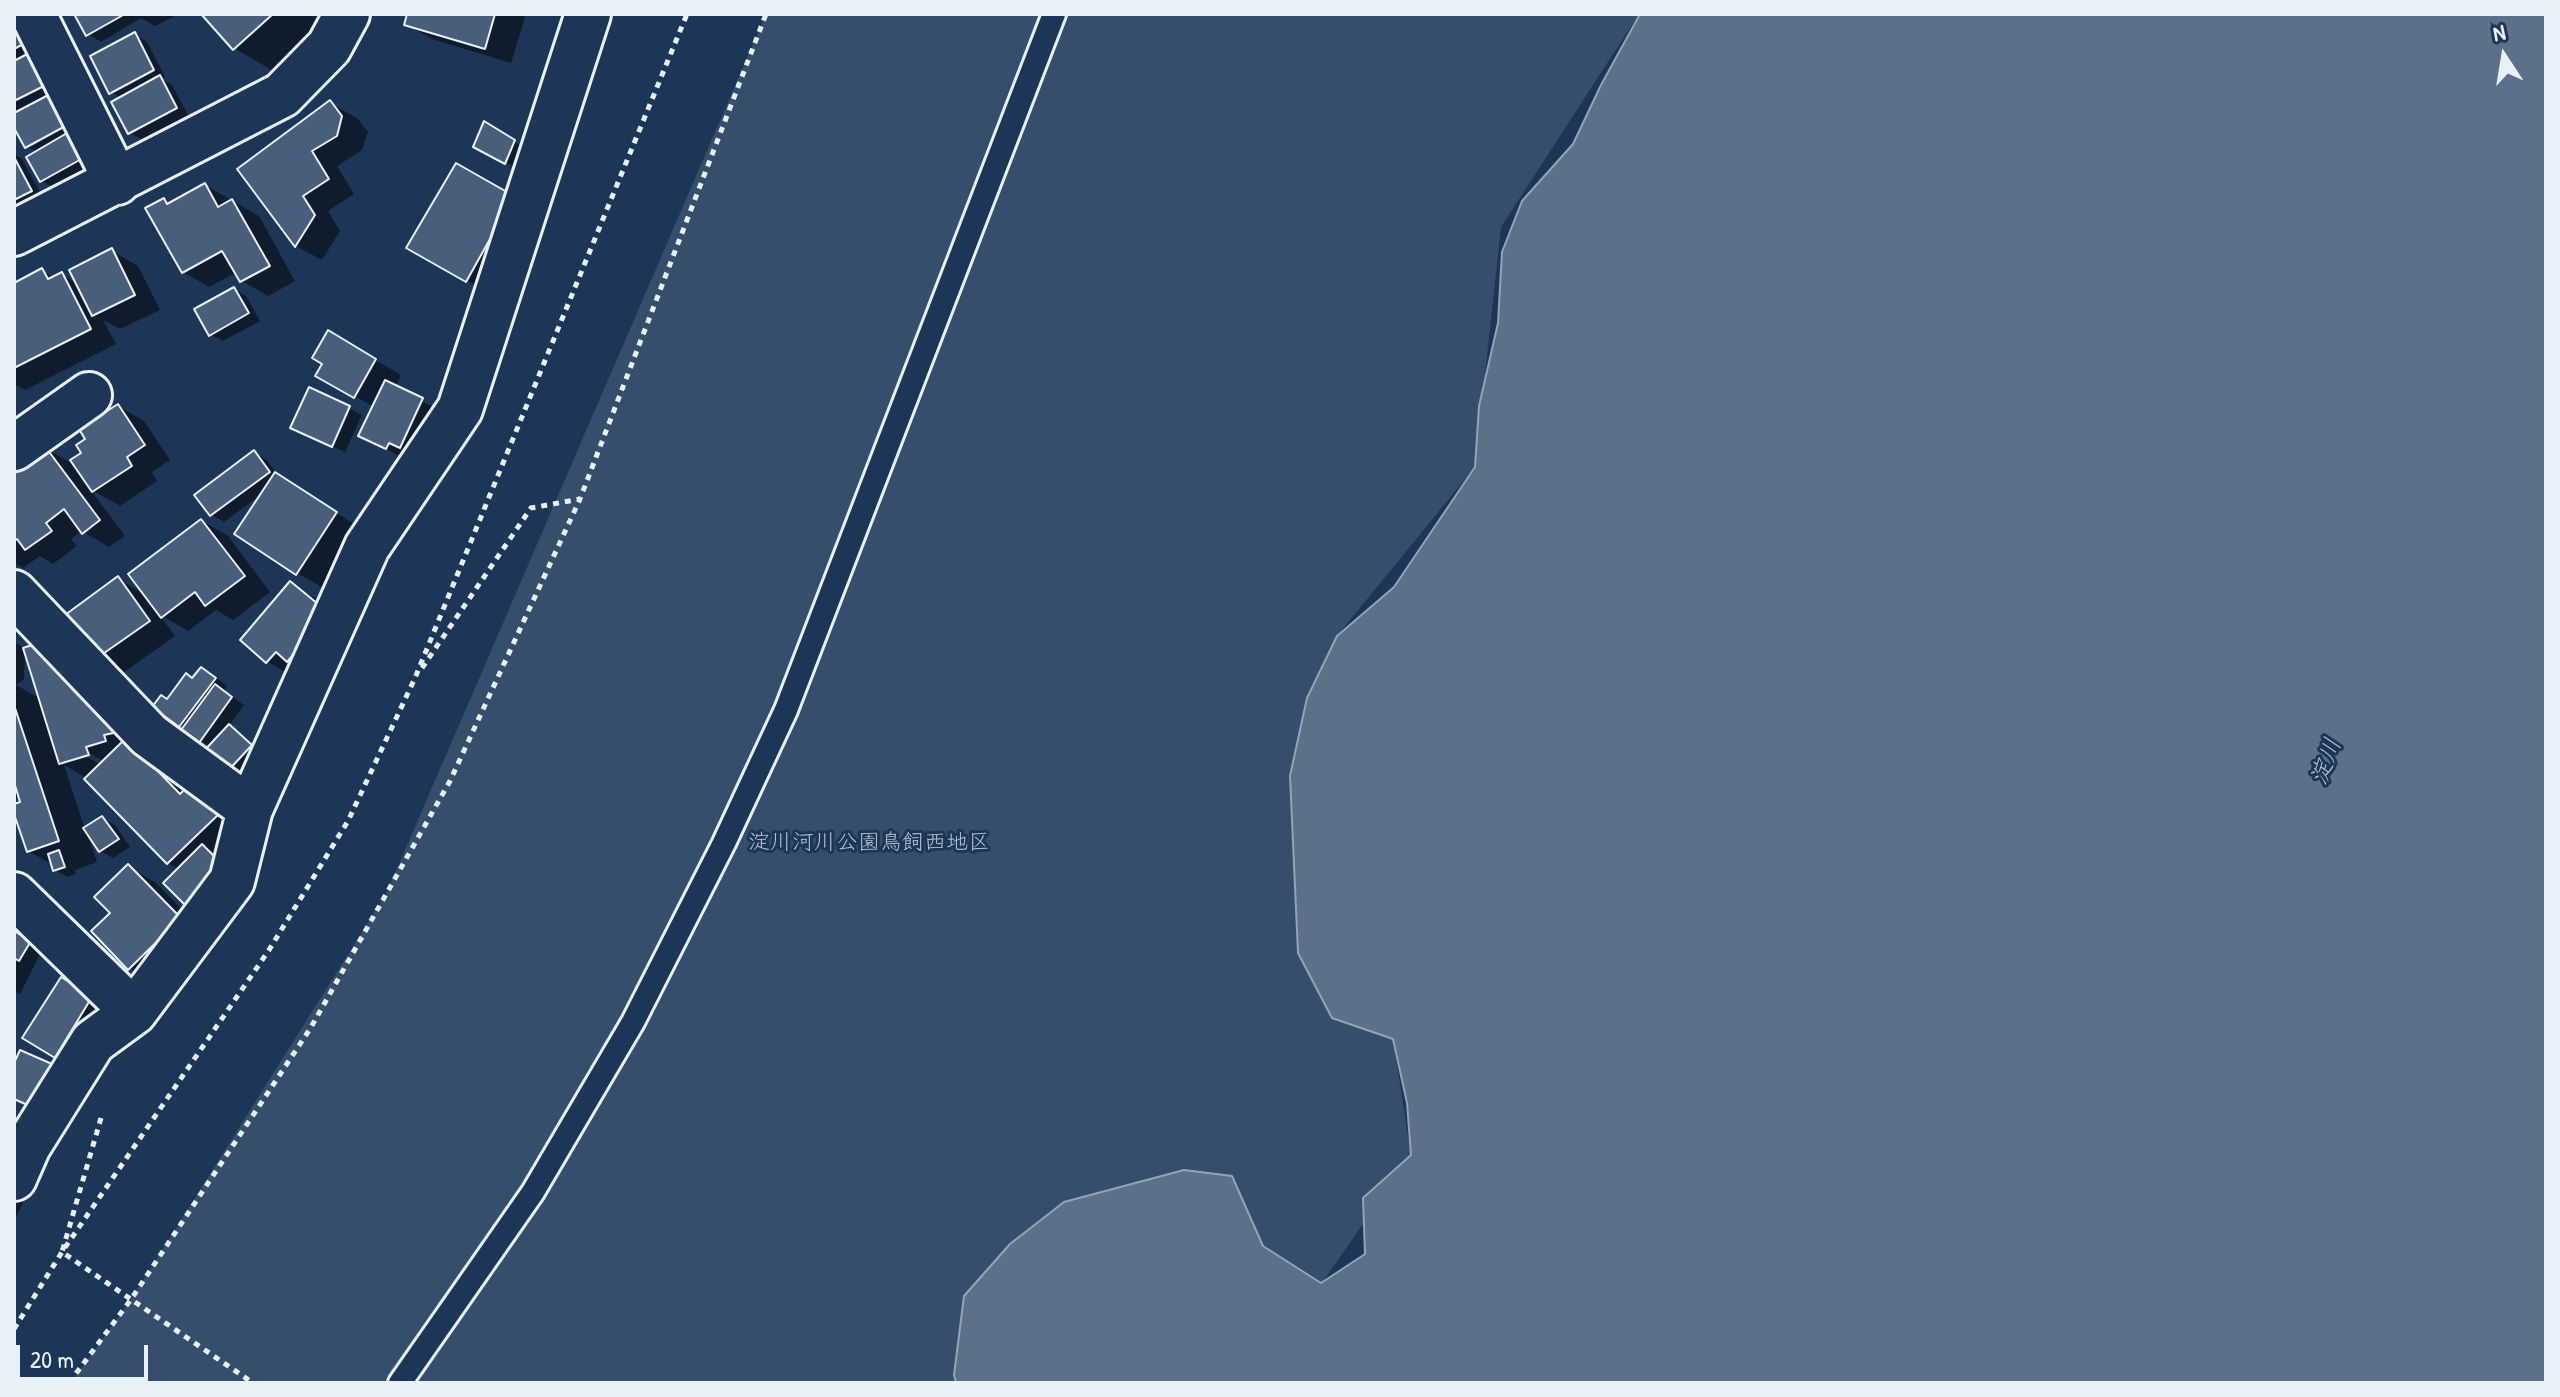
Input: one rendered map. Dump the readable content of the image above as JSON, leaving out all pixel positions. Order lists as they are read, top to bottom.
{
  "water": ["淀川"],
  "parks": ["淀川河川公園鳥飼西地区"],
  "scale_bar": "20 m",
  "north": "top"
}
